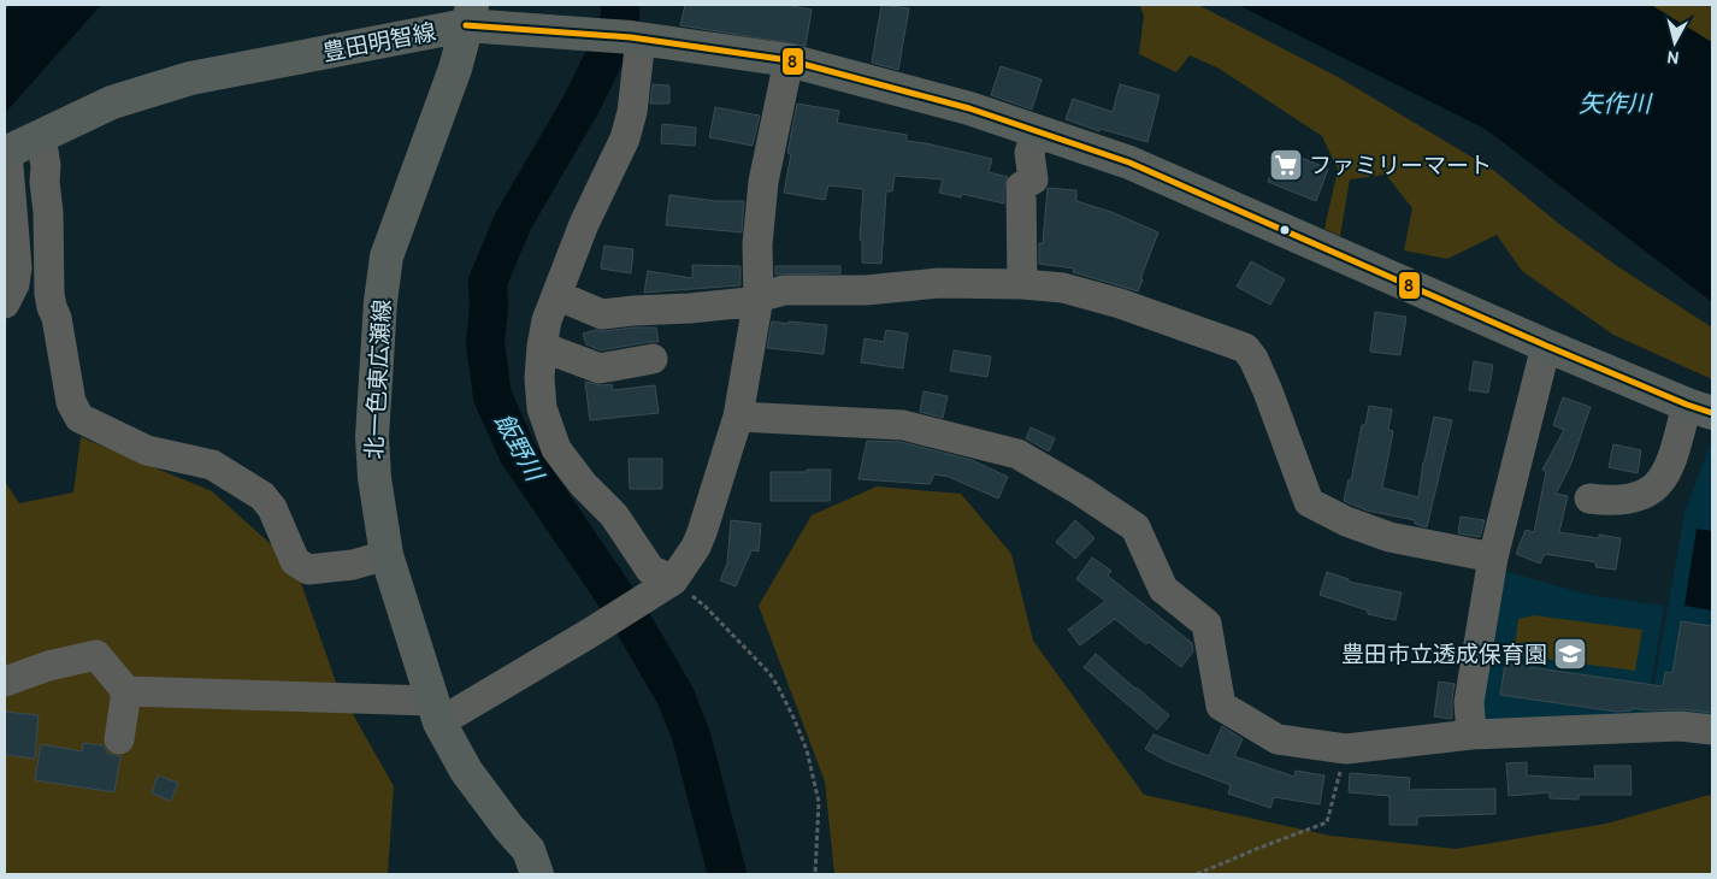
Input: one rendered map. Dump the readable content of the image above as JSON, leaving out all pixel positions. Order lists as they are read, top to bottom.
{
  "streets": {
    "main road": ["豊田明智線", "北一色東広瀬線"]
  },
  "crossings": [
    ["豊田明智線", "北一色東広瀬線"]
  ],
  "water": ["矢作川", "飯野川"],
  "places": {
    "supermarket": ["ファミリーマート"],
    "school or university": ["豊田市立透成保育園"]
  },
  "lines": ["transit line 8"],
  "north": "bottom"
}
